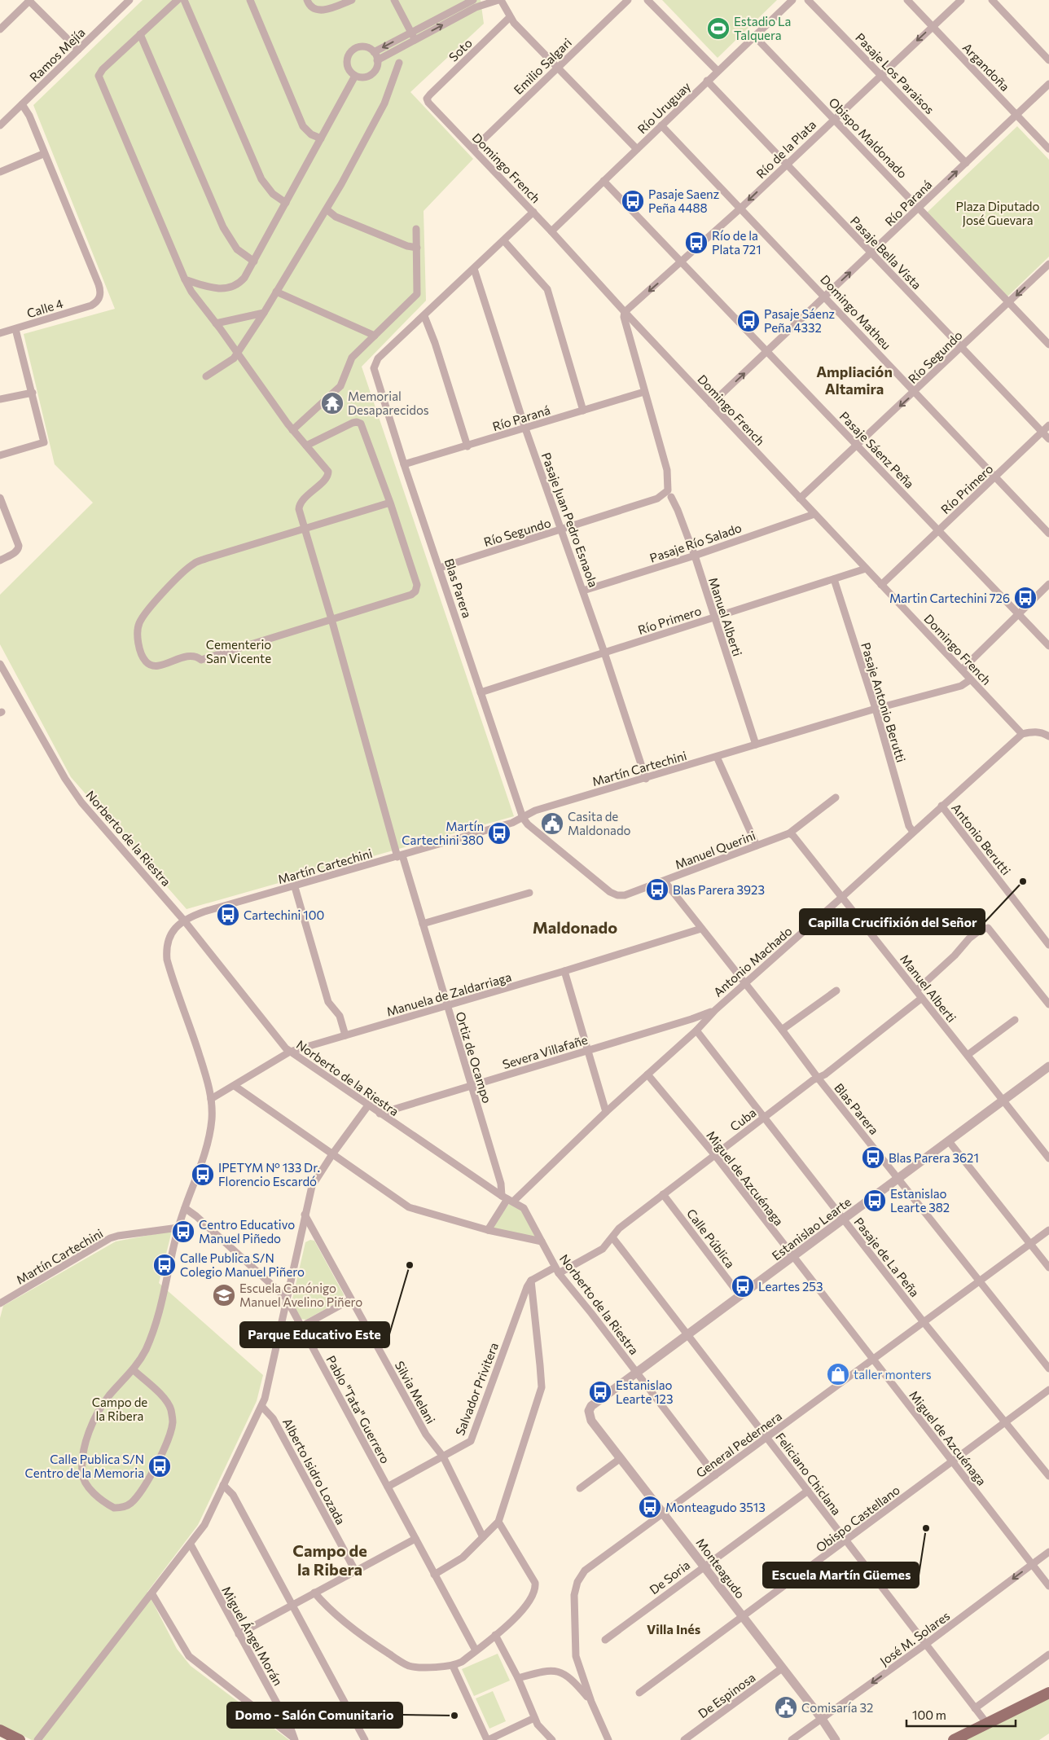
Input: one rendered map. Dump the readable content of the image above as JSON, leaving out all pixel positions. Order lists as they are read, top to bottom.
{
  "streets": {
    "street": [
      "Soto",
      "Ramos Mejía",
      "Emilio Salgari",
      "Argandoña",
      "Pasaje Los Paraisos",
      "Río Uruguay",
      "Obispo Maldonado",
      "Río de la Plata",
      "Domingo French",
      "Río Paraná",
      "Pasaje Bella Vista",
      "Calle 4",
      "Domingo Matheu",
      "Río Segundo",
      "Pasaje Sáenz Peña",
      "Río Primero",
      "Pasaje Juan Pedro Esnaola",
      "Pasaje Río Salado",
      "Blas Parera",
      "Manuel Alberti",
      "Pasaje Antonio Berutti",
      "Martín Cartechini",
      "Norberto de la Riestra",
      "Antonio Berutti",
      "Manuel Querini",
      "Antonio Machado",
      "Manuela de Zaldarriaga",
      "Severa Villafañe",
      "Ortiz de Ocampo",
      "Cuba",
      "Miguel de Azcuénaga",
      "Estanislao Learte",
      "Calle Pública",
      "Pasaje de La Peña",
      "Salvador Privitera",
      "Silvia Melani",
      "Pablo \"Tata\" Guerrero",
      "General Pedernera",
      "Alberto Isidro Lozada",
      "Feliciano Chiclana",
      "Obispo Castellano",
      "Monteagudo",
      "De Soria",
      "Miguel Ángel Morán",
      "José M. Solares",
      "De Espinosa"
    ]
  },
  "crossings": [
    ["Soto", "Domingo French"],
    ["Emilio Salgari", "Domingo French"],
    ["Argandoña", "Río de la Plata"],
    ["Argandoña", "Río Paraná"],
    ["Pasaje Los Paraisos", "Río de la Plata"],
    ["Pasaje Los Paraisos", "Río Paraná"],
    ["Río Uruguay", "Obispo Maldonado"],
    ["Río Uruguay", "Domingo French"],
    ["Río Uruguay", "Pasaje Bella Vista"],
    ["Río Uruguay", "Domingo Matheu"],
    ["Río Uruguay", "Pasaje Sáenz Peña"],
    ["Obispo Maldonado", "Río de la Plata"],
    ["Obispo Maldonado", "Río Paraná"],
    ["Obispo Maldonado", "Río Segundo"],
    ["Río de la Plata", "Domingo French"],
    ["Río de la Plata", "Pasaje Bella Vista"],
    ["Río de la Plata", "Domingo Matheu"],
    ["Río de la Plata", "Pasaje Sáenz Peña"],
    ["Domingo French", "Río Paraná"],
    ["Domingo French", "Río Segundo"],
    ["Domingo French", "Río Primero"],
    ["Domingo French", "Pasaje Río Salado"],
    ["Domingo French", "Martín Cartechini"],
    ["Domingo French", "Antonio Machado"],
    ["Río Paraná", "Pasaje Bella Vista"],
    ["Río Paraná", "Domingo Matheu"],
    ["Río Paraná", "Río Segundo"],
    ["Río Paraná", "Pasaje Sáenz Peña"],
    ["Río Paraná", "Pasaje Juan Pedro Esnaola"],
    ["Río Paraná", "Blas Parera"],
    ["Pasaje Bella Vista", "Río Segundo"],
    ["Pasaje Bella Vista", "Río Primero"],
    ["Domingo Matheu", "Río Segundo"],
    ["Domingo Matheu", "Río Primero"],
    ["Río Segundo", "Pasaje Sáenz Peña"],
    ["Río Segundo", "Pasaje Juan Pedro Esnaola"],
    ["Río Segundo", "Blas Parera"],
    ["Pasaje Sáenz Peña", "Río Primero"],
    ["Río Primero", "Pasaje Juan Pedro Esnaola"],
    ["Río Primero", "Blas Parera"],
    ["Río Primero", "Manuel Alberti"],
    ["Río Primero", "Pasaje Antonio Berutti"],
    ["Pasaje Juan Pedro Esnaola", "Pasaje Río Salado"],
    ["Pasaje Juan Pedro Esnaola", "Martín Cartechini"],
    ["Pasaje Río Salado", "Manuel Alberti"],
    ["Blas Parera", "Martín Cartechini"],
    ["Blas Parera", "Manuel Querini"],
    ["Blas Parera", "Antonio Machado"],
    ["Blas Parera", "Manuela de Zaldarriaga"],
    ["Blas Parera", "Cuba"],
    ["Blas Parera", "Estanislao Learte"],
    ["Blas Parera", "General Pedernera"],
    ["Manuel Alberti", "Martín Cartechini"],
    ["Manuel Alberti", "Manuel Querini"],
    ["Manuel Alberti", "Antonio Machado"],
    ["Manuel Alberti", "Cuba"],
    ["Manuel Alberti", "Estanislao Learte"],
    ["Pasaje Antonio Berutti", "Martín Cartechini"],
    ["Pasaje Antonio Berutti", "Antonio Machado"],
    ["Martín Cartechini", "Norberto de la Riestra"],
    ["Martín Cartechini", "Manuel Querini"],
    ["Martín Cartechini", "Manuela de Zaldarriaga"],
    ["Martín Cartechini", "Ortiz de Ocampo"],
    ["Martín Cartechini", "Pablo \"Tata\" Guerrero"],
    ["Norberto de la Riestra", "Antonio Machado"],
    ["Norberto de la Riestra", "Manuela de Zaldarriaga"],
    ["Norberto de la Riestra", "Severa Villafañe"],
    ["Norberto de la Riestra", "Ortiz de Ocampo"],
    ["Norberto de la Riestra", "Cuba"],
    ["Norberto de la Riestra", "Estanislao Learte"],
    ["Norberto de la Riestra", "General Pedernera"],
    ["Antonio Berutti", "Antonio Machado"],
    ["Antonio Machado", "Severa Villafañe"],
    ["Antonio Machado", "Ortiz de Ocampo"],
    ["Antonio Machado", "Miguel de Azcuénaga"],
    ["Antonio Machado", "Pasaje de La Peña"],
    ["Manuela de Zaldarriaga", "Ortiz de Ocampo"],
    ["Severa Villafañe", "Ortiz de Ocampo"],
    ["Cuba", "Miguel de Azcuénaga"],
    ["Cuba", "Calle Pública"],
    ["Cuba", "Pasaje de La Peña"],
    ["Cuba", "Salvador Privitera"],
    ["Cuba", "Feliciano Chiclana"],
    ["Miguel de Azcuénaga", "Estanislao Learte"],
    ["Miguel de Azcuénaga", "General Pedernera"],
    ["Miguel de Azcuénaga", "Obispo Castellano"],
    ["Miguel de Azcuénaga", "José M. Solares"],
    ["Estanislao Learte", "Calle Pública"],
    ["Estanislao Learte", "Pasaje de La Peña"],
    ["Estanislao Learte", "Feliciano Chiclana"],
    ["Estanislao Learte", "Monteagudo"],
    ["Pasaje de La Peña", "General Pedernera"],
    ["Pasaje de La Peña", "Obispo Castellano"],
    ["Salvador Privitera", "Silvia Melani"],
    ["Salvador Privitera", "Pablo \"Tata\" Guerrero"],
    ["General Pedernera", "Feliciano Chiclana"],
    ["General Pedernera", "Monteagudo"],
    ["Feliciano Chiclana", "Obispo Castellano"],
    ["Feliciano Chiclana", "De Soria"],
    ["Feliciano Chiclana", "José M. Solares"],
    ["Obispo Castellano", "Monteagudo"],
    ["Monteagudo", "De Soria"],
    ["Monteagudo", "José M. Solares"],
    ["Monteagudo", "De Espinosa"]
  ],
  "one_way": ["Río de la Plata", "José M. Solares"],
  "districts": [
    "Ampliación Altamira",
    "Maldonado",
    "Campo de la Ribera",
    "Villa Inés"
  ],
  "parks": ["Plaza Diputado José Guevara", "Cementerio San Vicente", "Campo de la Ribera"],
  "places": {
    "sports": ["Estadio La Talquera"],
    "bus stop": [
      "Pasaje Saenz Peña 4488",
      "Río de la Plata 721",
      "Pasaje Sáenz Peña 4332",
      "Martin Cartechini 726",
      "Martín Cartechini 380",
      "Blas Parera 3923",
      "Cartechini 100",
      "Blas Parera 3621",
      "IPETYM Nº 133 Dr. Florencio Escardó",
      "Estanislao Learte 382",
      "Centro Educativo Manuel Piñedo",
      "Calle Publica S/N Colegio Manuel Piñero",
      "Leartes 253",
      "Estanislao Learte 123",
      "Calle Publica S/N Centro de la Memoria",
      "Monteagudo 3513"
    ],
    "temple": ["Memorial Desaparecidos"],
    "public building": ["Casita de Maldonado", "Comisaría 32"],
    "other": [
      "Capilla Crucifixión del Señor",
      "Parque Educativo Este",
      "Escuela Martín Güemes",
      "Domo - Salón Comunitario"
    ],
    "school or university": ["Escuela Canónigo Manuel Avelino Piñero"],
    "shop": ["taller monters"]
  },
  "scale_bar": "100 m"
}
